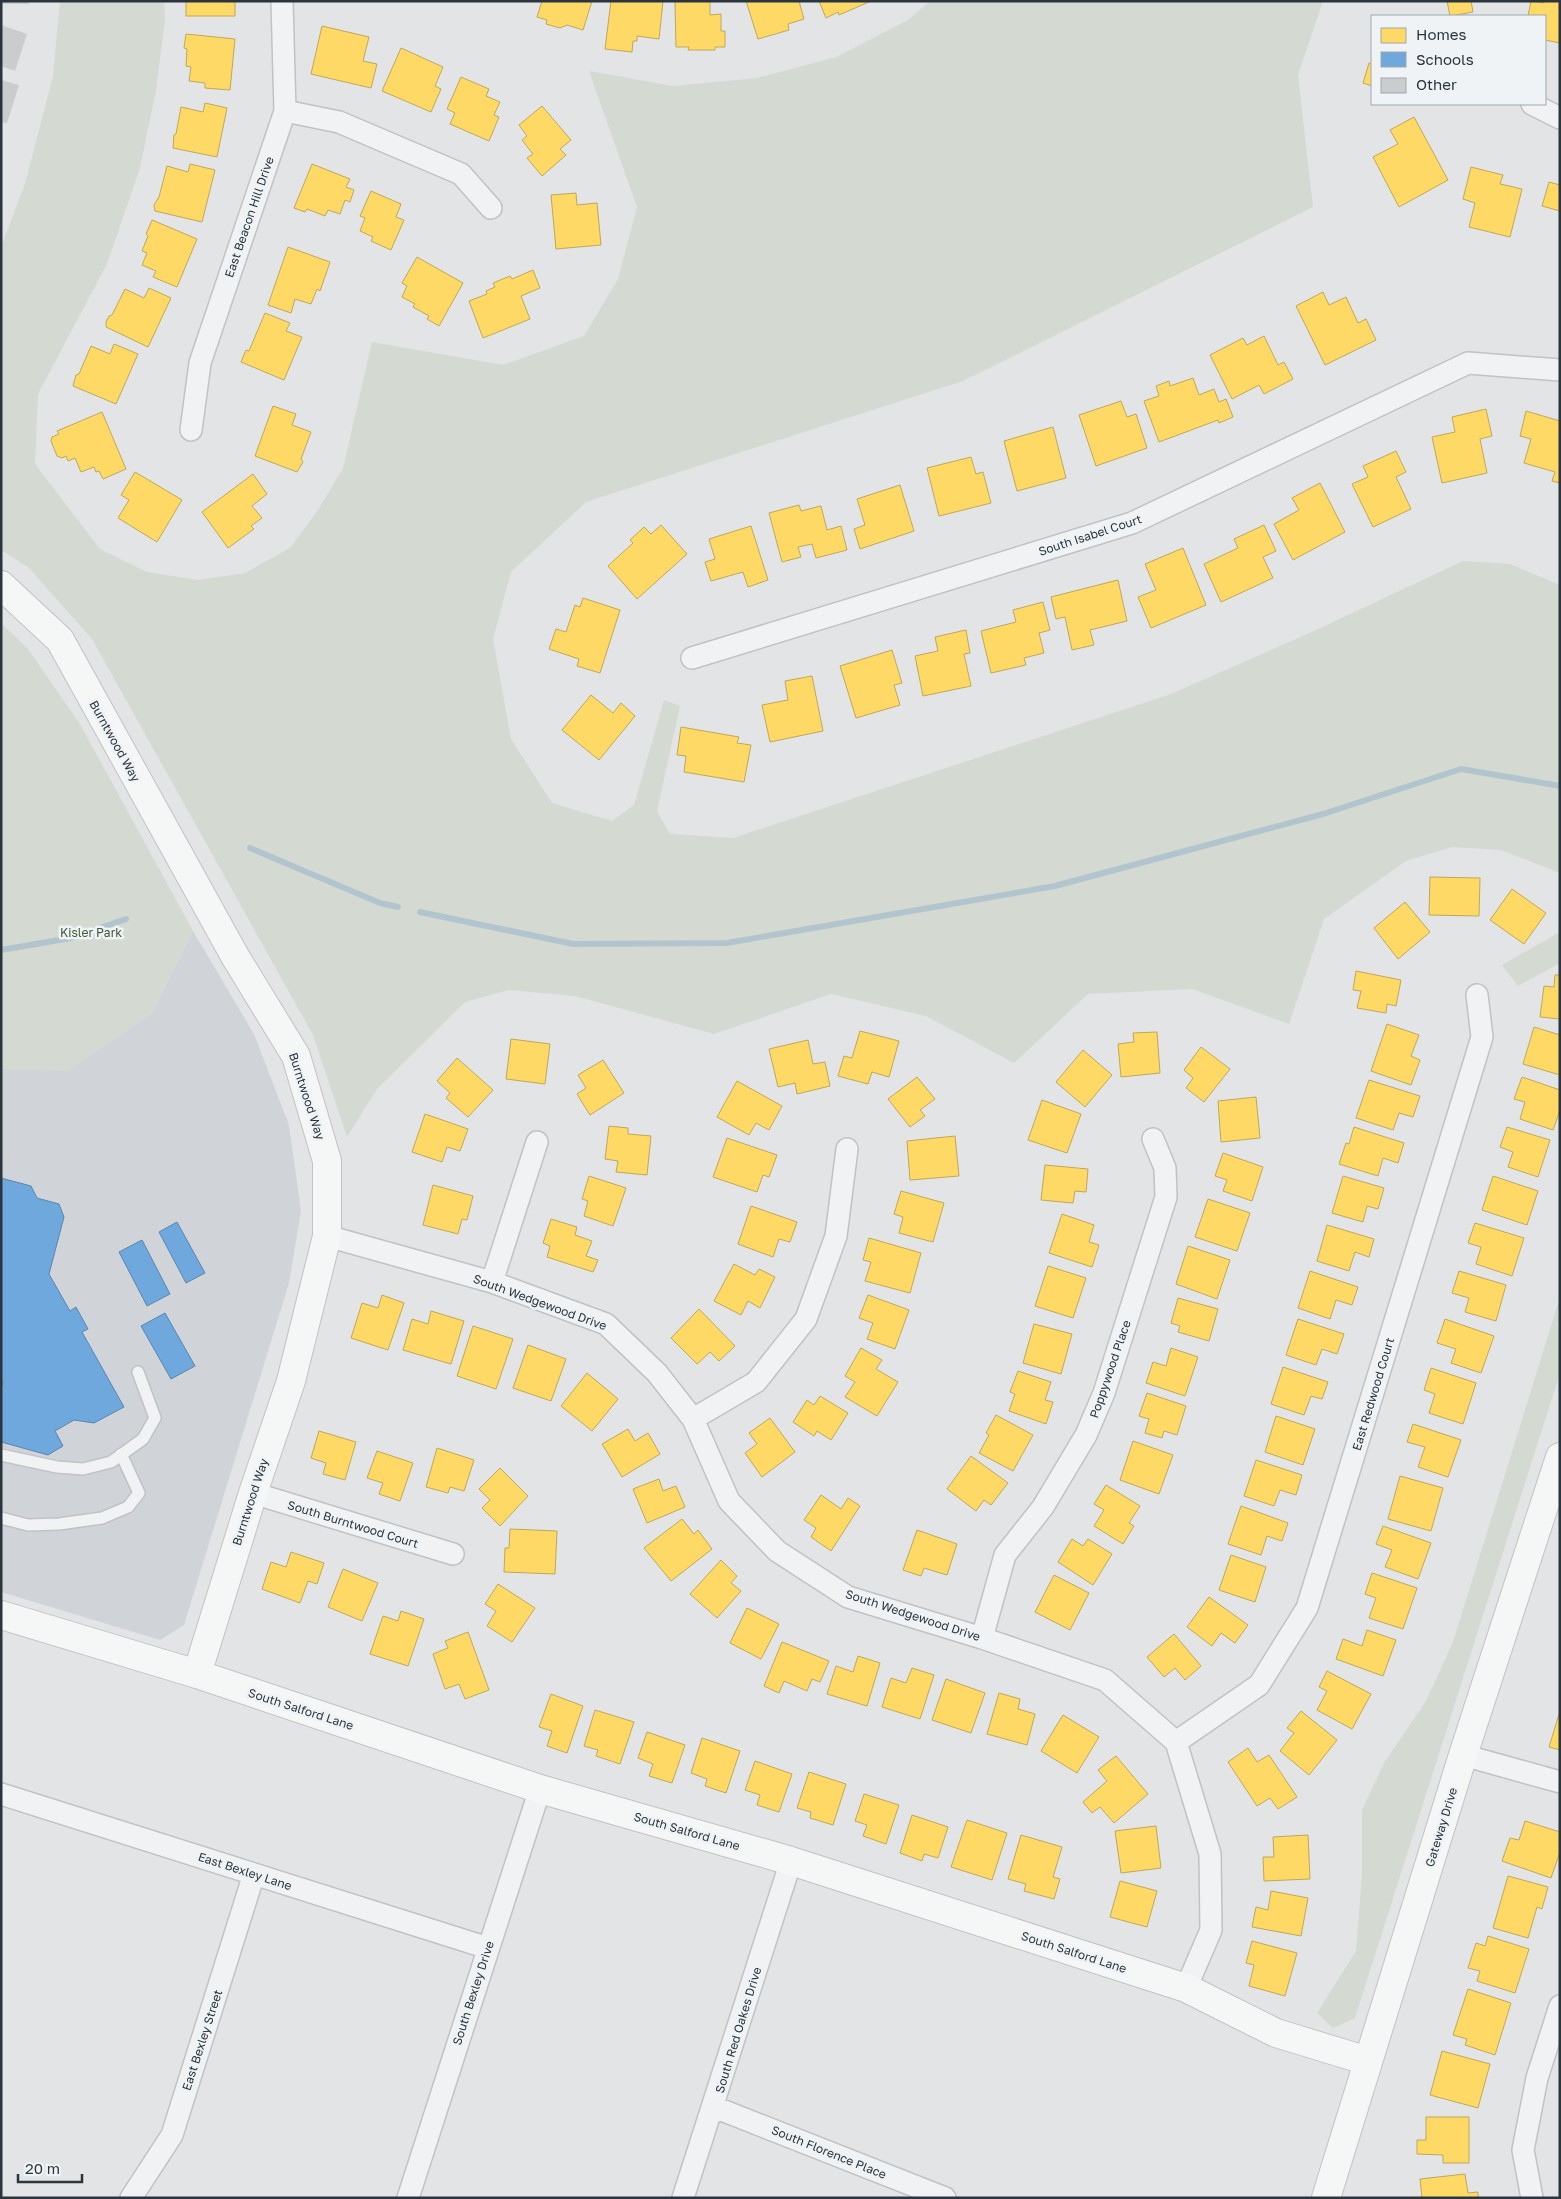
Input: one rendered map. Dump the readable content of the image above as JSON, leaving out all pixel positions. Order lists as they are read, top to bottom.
{
  "streets": {
    "street": [
      "East Beacon Hill Drive",
      "South Isabel Court",
      "Burntwood Way",
      "South Wedgewood Drive",
      "Poppywood Place",
      "East Redwood Court",
      "South Burntwood Court",
      "South Salford Lane",
      "Gateway Drive",
      "East Bexley Lane",
      "South Bexley Drive",
      "South Red Oakes Drive",
      "East Bexley Street",
      "South Florence Place"
    ]
  },
  "crossings": [
    ["Burntwood Way", "South Wedgewood Drive"],
    ["Burntwood Way", "South Burntwood Court"],
    ["Burntwood Way", "South Salford Lane"],
    ["South Wedgewood Drive", "Poppywood Place"],
    ["South Wedgewood Drive", "East Redwood Court"],
    ["South Salford Lane", "Gateway Drive"],
    ["South Salford Lane", "South Bexley Drive"],
    ["South Salford Lane", "South Red Oakes Drive"],
    ["East Bexley Lane", "South Bexley Drive"],
    ["East Bexley Lane", "East Bexley Street"],
    ["South Red Oakes Drive", "South Florence Place"]
  ],
  "parks": ["Kisler Park"],
  "legend": ["Homes", "Schools", "Other"],
  "scale_bar": "20 m"
}
